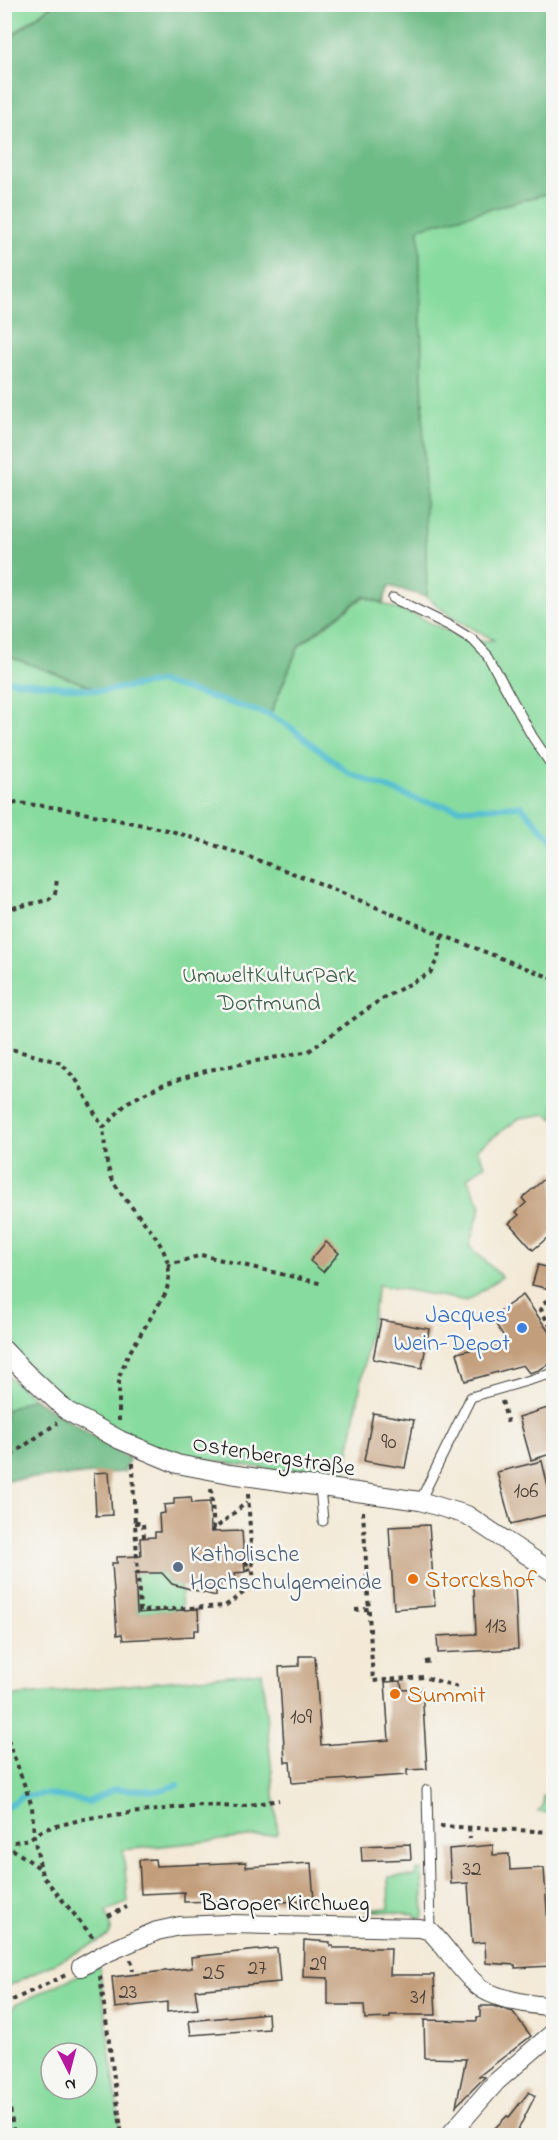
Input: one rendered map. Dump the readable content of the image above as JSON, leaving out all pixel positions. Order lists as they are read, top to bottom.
{
  "streets": {
    "street": ["Ostenbergstraße", "Baroper Kirchweg"]
  },
  "parks": ["UmweltKulturPark Dortmund"],
  "places": [
    "Jacques’ Wein-Depot",
    "Katholische Hochschulgemeinde",
    "Storckshof",
    "Summit"
  ],
  "house_numbers": [
    "90",
    "106",
    "113",
    "109",
    "32",
    "29",
    "27",
    "25",
    "23",
    "31"
  ],
  "north": "bottom"
}
